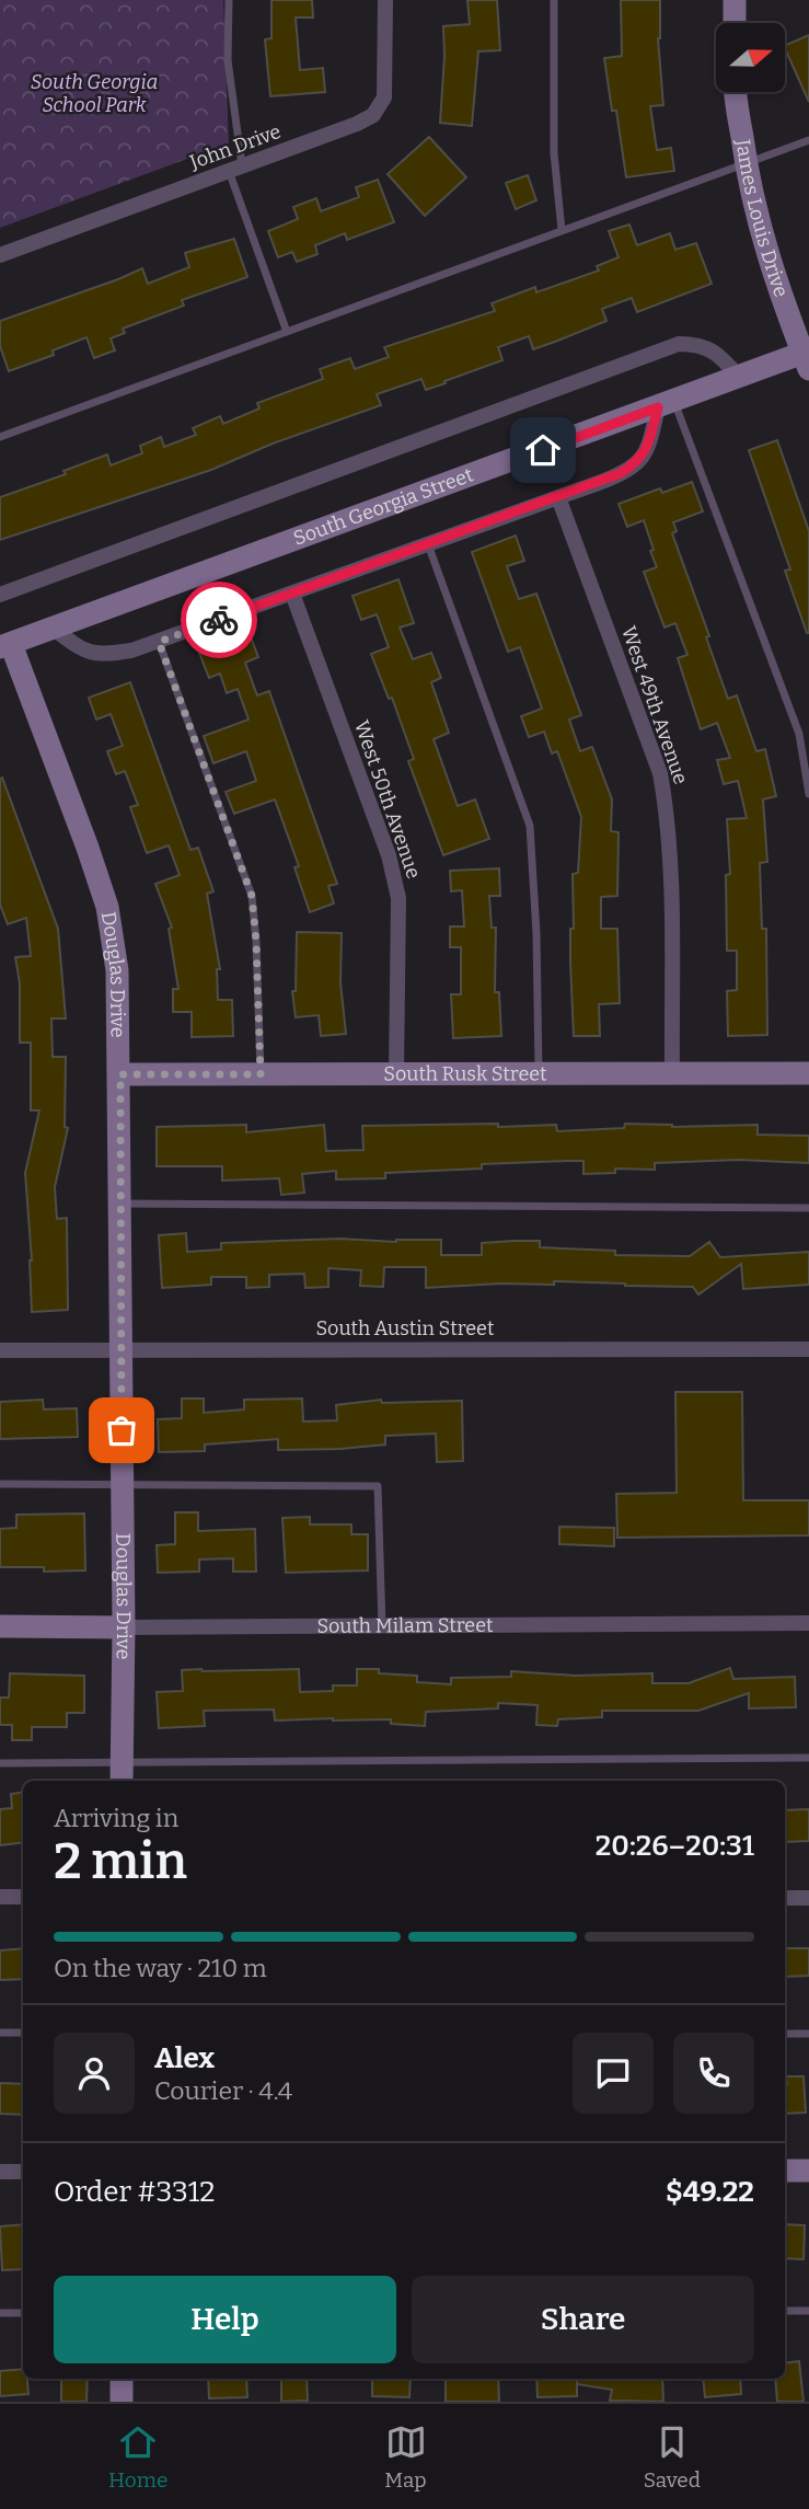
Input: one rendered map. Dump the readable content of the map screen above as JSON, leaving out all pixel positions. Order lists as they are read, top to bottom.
{
  "streets": {
    "street": [
      "John Drive",
      "James Louis Drive",
      "South Georgia Street",
      "West 49th Avenue",
      "West 50th Avenue",
      "Douglas Drive",
      "South Rusk Street",
      "South Austin Street",
      "South Milam Street"
    ]
  },
  "crossings": [
    ["James Louis Drive", "South Georgia Street"],
    ["South Georgia Street", "Douglas Drive"],
    ["West 49th Avenue", "South Rusk Street"],
    ["West 50th Avenue", "South Rusk Street"],
    ["Douglas Drive", "South Rusk Street"],
    ["Douglas Drive", "South Austin Street"],
    ["Douglas Drive", "South Milam Street"]
  ],
  "parks": ["South Georgia School Park"],
  "north": "right",
  "page": {
    "heading": ["2 min", "Arriving in", "20:26–20:31"],
    "panel": [
      "Alex",
      "Courier · 4.4",
      "Order #3312",
      "$49.22"
    ],
    "bar": "On the way · 210 m",
    "buttons": ["Help", "Share"],
    "tabs": ["Home", "Map", "Saved"]
  }
}
